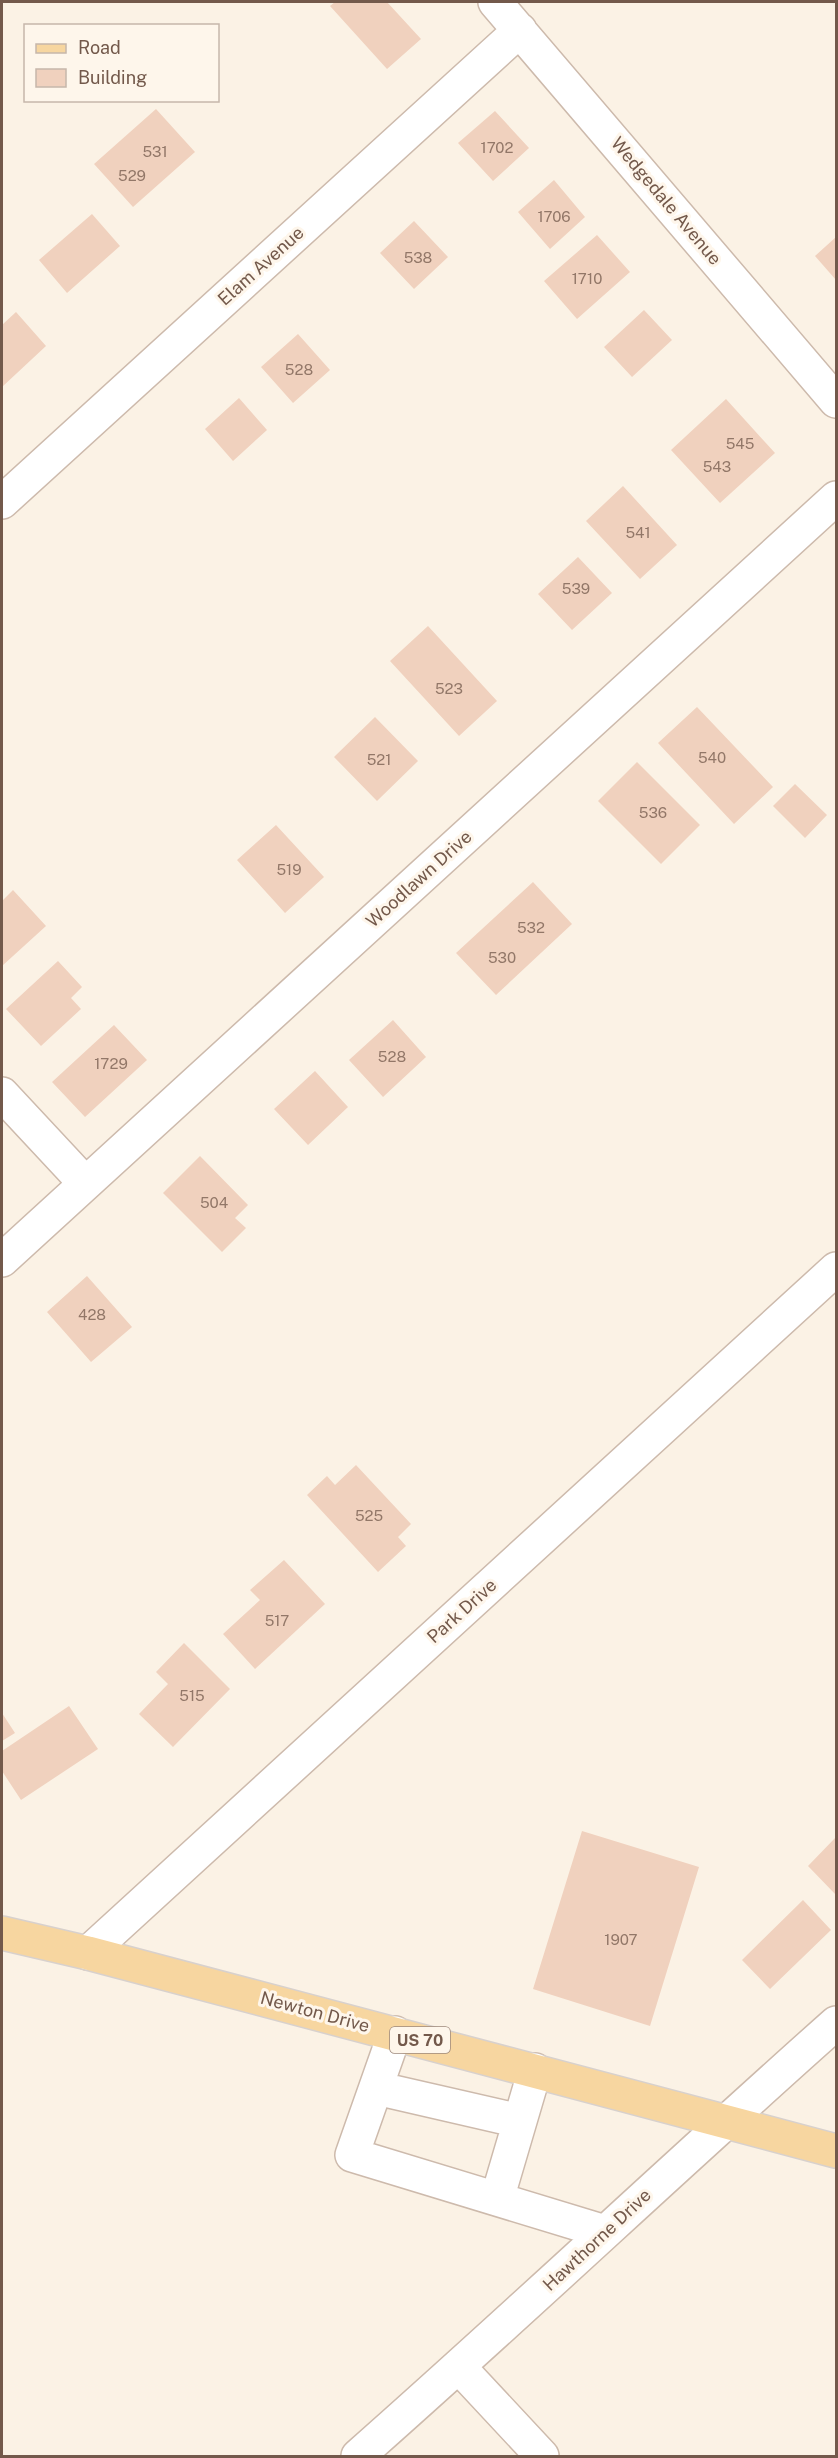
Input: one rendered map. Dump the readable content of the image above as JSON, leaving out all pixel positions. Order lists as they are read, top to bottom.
{
  "streets": {
    "main road": ["Newton Drive", "US 70"],
    "street": [
      "Wedgedale Avenue",
      "Elam Avenue",
      "Woodlawn Drive",
      "Park Drive",
      "Hawthorne Drive"
    ]
  },
  "crossings": [
    ["Wedgedale Avenue", "Elam Avenue"],
    ["Park Drive", "Newton Drive"],
    ["Newton Drive", "Hawthorne Drive"]
  ],
  "house_numbers": [
    "1702",
    "531",
    "529",
    "1706",
    "538",
    "1710",
    "528",
    "545",
    "543",
    "541",
    "539",
    "523",
    "540",
    "521",
    "536",
    "519",
    "532",
    "530",
    "528",
    "1729",
    "504",
    "428",
    "525",
    "517",
    "515",
    "1907"
  ],
  "legend": ["Road", "Building"]
}
